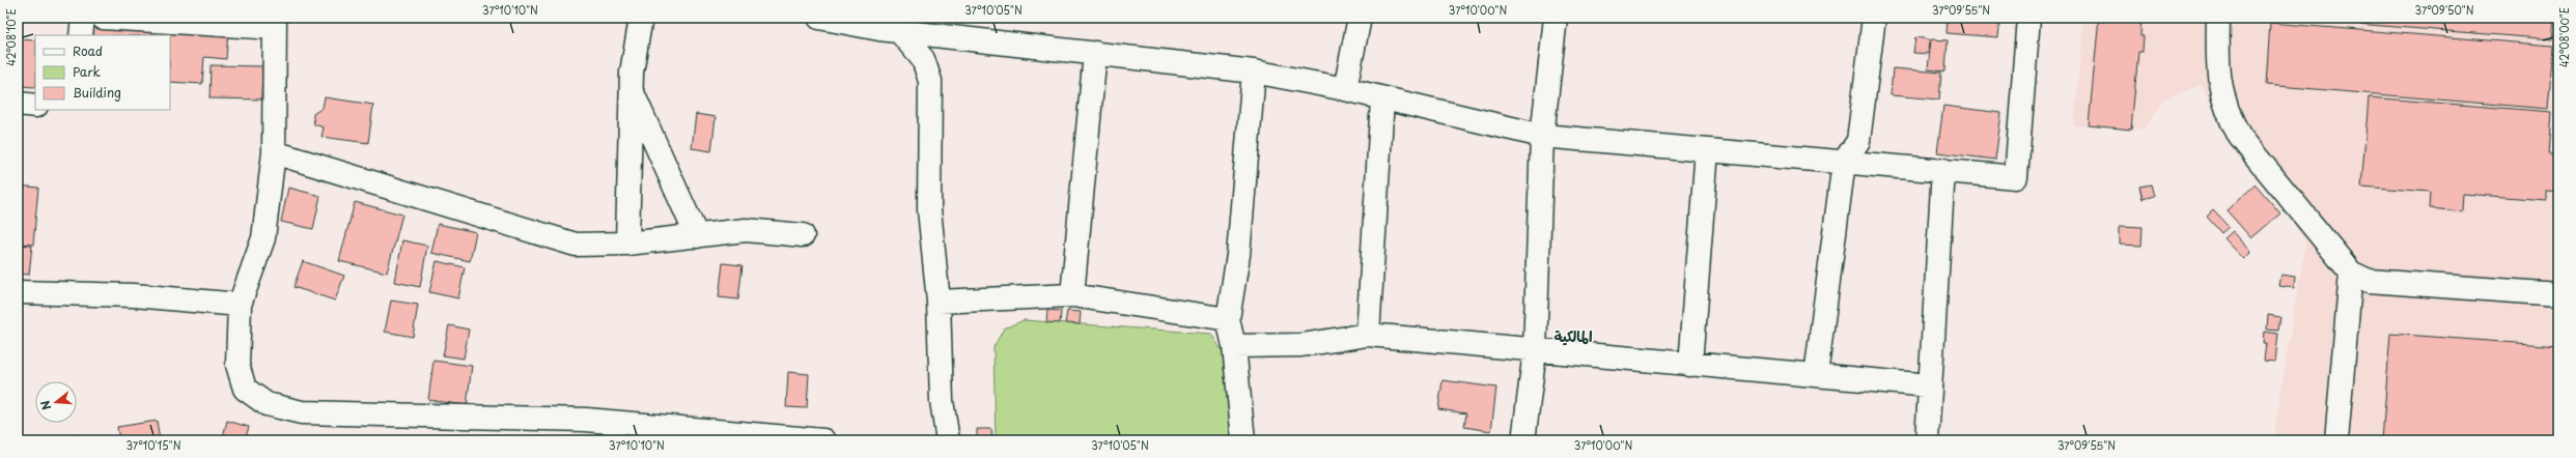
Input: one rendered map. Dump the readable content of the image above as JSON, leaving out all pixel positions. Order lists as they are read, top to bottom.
{
  "districts": ["المالكية"],
  "legend": ["Road", "Park", "Building"],
  "north": "left",
  "coordinates": [
    "37°10'10\"N",
    "37°10'05\"N",
    "37°10'00\"N",
    "37°09'55\"N",
    "37°09'50\"N",
    "42°08'10\"E",
    "42°08'00\"E",
    "37°10'15\"N"
  ]
}
